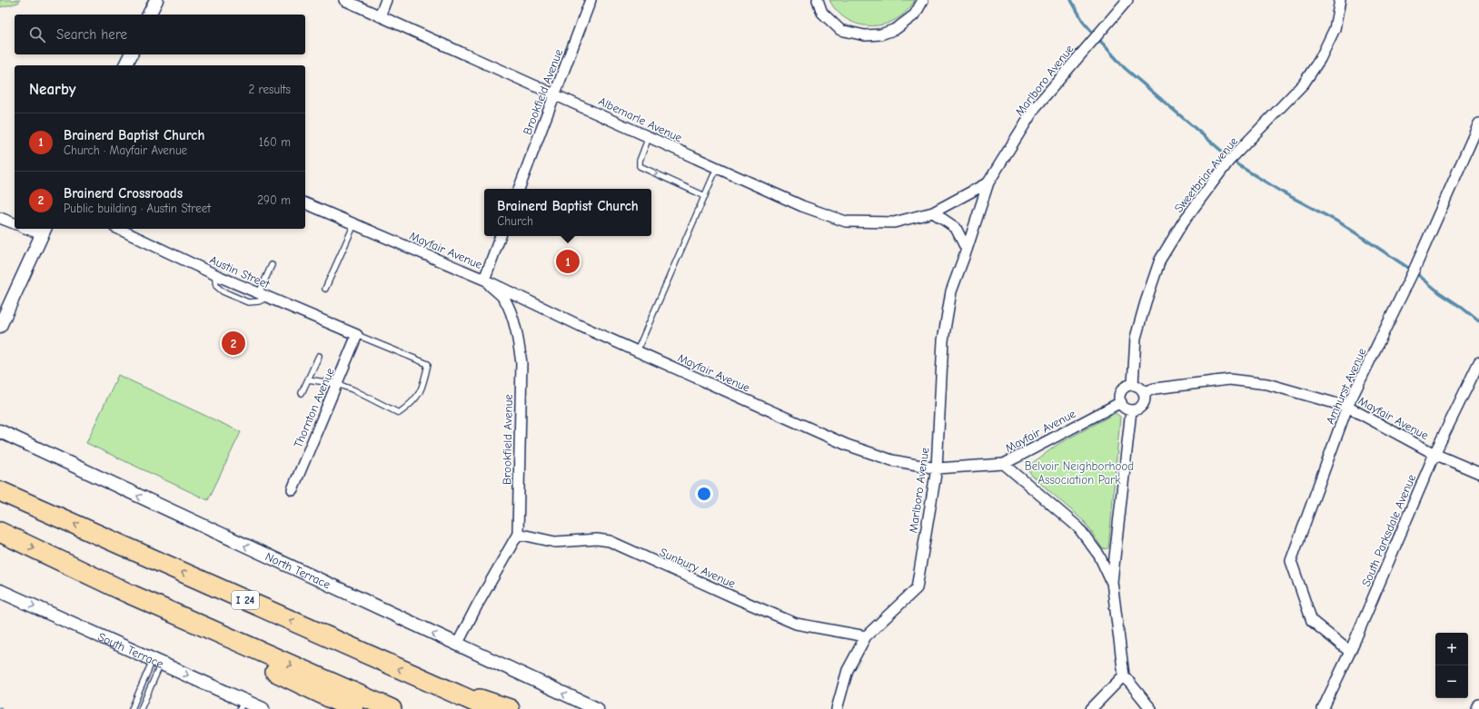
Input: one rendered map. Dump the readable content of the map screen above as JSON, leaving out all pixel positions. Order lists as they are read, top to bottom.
{
  "streets": {
    "highway": ["I 24"],
    "street": [
      "Marlboro Avenue",
      "Brookfield Avenue",
      "Albemarle Avenue",
      "Sweetbriar Avenue",
      "Mayfair Avenue",
      "Austin Street",
      "Amhurst Avenue",
      "Thornton Avenue",
      "South Parksdale Avenue",
      "Sunbury Avenue",
      "North Terrace",
      "South Terrace"
    ]
  },
  "crossings": [
    ["Marlboro Avenue", "Albemarle Avenue"],
    ["Marlboro Avenue", "Mayfair Avenue"],
    ["Marlboro Avenue", "Sunbury Avenue"],
    ["Brookfield Avenue", "Albemarle Avenue"],
    ["Brookfield Avenue", "Mayfair Avenue"],
    ["Brookfield Avenue", "Sunbury Avenue"],
    ["Brookfield Avenue", "North Terrace"],
    ["Sweetbriar Avenue", "Mayfair Avenue"],
    ["Mayfair Avenue", "Amhurst Avenue"],
    ["Mayfair Avenue", "South Parksdale Avenue"],
    ["Austin Street", "Thornton Avenue"],
    ["Amhurst Avenue", "South Parksdale Avenue"]
  ],
  "one_way": ["North Terrace", "South Terrace"],
  "parks": ["Belvoir Neighborhood Association Park"],
  "page": {
    "search": "Search here",
    "heading": ["Nearby", "2 results"],
    "list": [
      {
        "mark": "1",
        "name": "Brainerd Baptist Church",
        "note": "Church · Mayfair Avenue",
        "value": "160 m"
      },
      {
        "mark": "2",
        "name": "Brainerd Crossroads",
        "note": "Public building · Austin Street",
        "value": "290 m"
      }
    ],
    "popup": ["Brainerd Baptist Church", "Church"],
    "pins": ["1", "2"],
    "map_buttons": ["+", "−"]
  }
}
